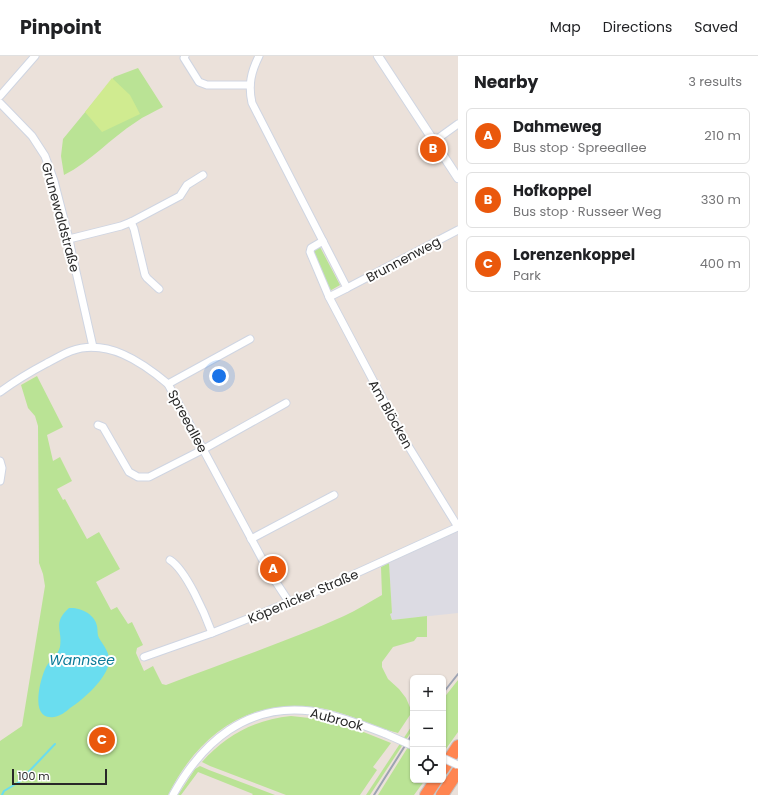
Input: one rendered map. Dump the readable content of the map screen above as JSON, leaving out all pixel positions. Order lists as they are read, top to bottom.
{
  "streets": {
    "street": [
      "Grunewaldstraße",
      "Brunnenweg",
      "Am Blöcken",
      "Spreeallee",
      "Köpenicker Straße",
      "Aubrook"
    ]
  },
  "crossings": [
    ["Grunewaldstraße", "Spreeallee"],
    ["Am Blöcken", "Köpenicker Straße"],
    ["Spreeallee", "Köpenicker Straße"]
  ],
  "water": ["Wannsee"],
  "scale_bar": "100 m",
  "page": {
    "header": "Pinpoint",
    "nav": ["Map", "Directions", "Saved"],
    "heading": ["Nearby", "3 results"],
    "list": [
      {
        "mark": "A",
        "name": "Dahmeweg",
        "note": "Bus stop · Spreeallee",
        "value": "210 m"
      },
      {
        "mark": "B",
        "name": "Hofkoppel",
        "note": "Bus stop · Russeer Weg",
        "value": "330 m"
      },
      {
        "mark": "C",
        "name": "Lorenzenkoppel",
        "note": "Park",
        "value": "400 m"
      }
    ],
    "pins": ["B", "A", "C"],
    "map_buttons": ["+", "−"],
    "scale": "100 m"
  }
}
